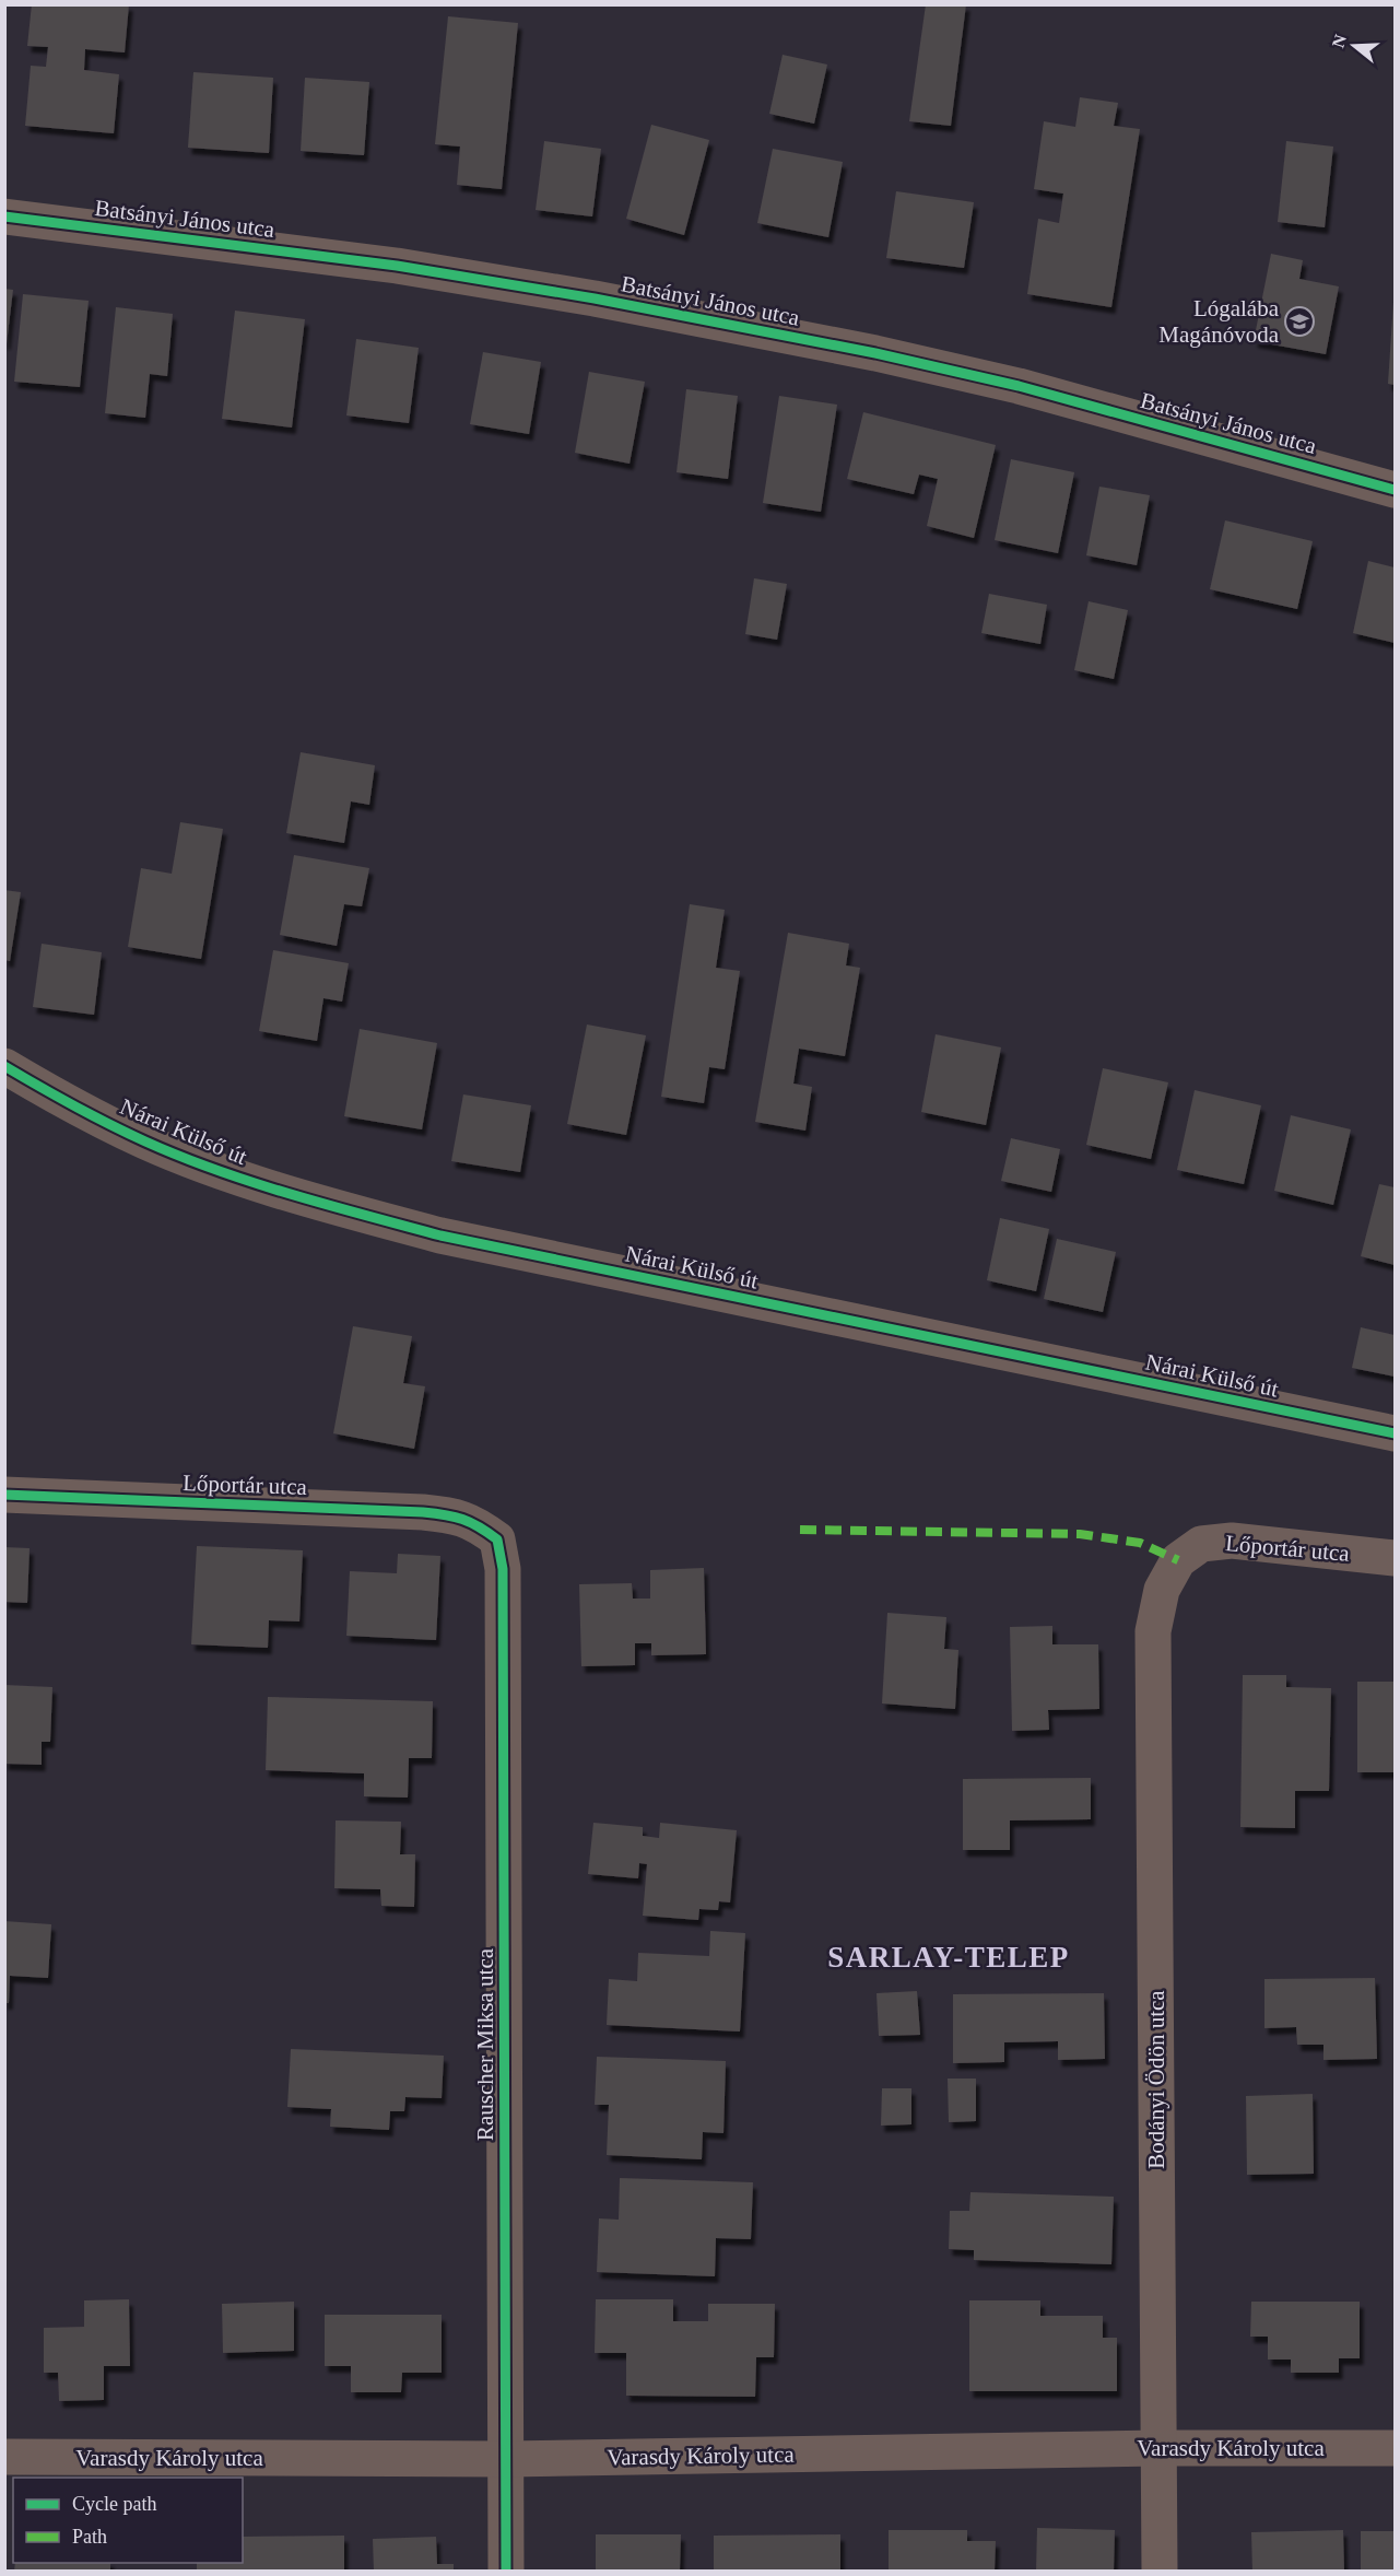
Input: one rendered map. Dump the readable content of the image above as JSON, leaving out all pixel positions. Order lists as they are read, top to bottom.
{
  "streets": {
    "street": [
      "Batsányi János utca",
      "Nárai Külső út",
      "Lőportár utca",
      "Rauscher Miksa utca",
      "Bodányi Ödön utca",
      "Varasdy Károly utca"
    ]
  },
  "crossings": [
    ["Lőportár utca", "Rauscher Miksa utca"],
    ["Lőportár utca", "Bodányi Ödön utca"],
    ["Rauscher Miksa utca", "Varasdy Károly utca"],
    ["Bodányi Ödön utca", "Varasdy Károly utca"]
  ],
  "districts": ["SARLAY-TELEP"],
  "places": {
    "school or university": ["Lógalába Magánóvoda"]
  },
  "legend": ["Cycle path", "Path"],
  "north": "left"
}
